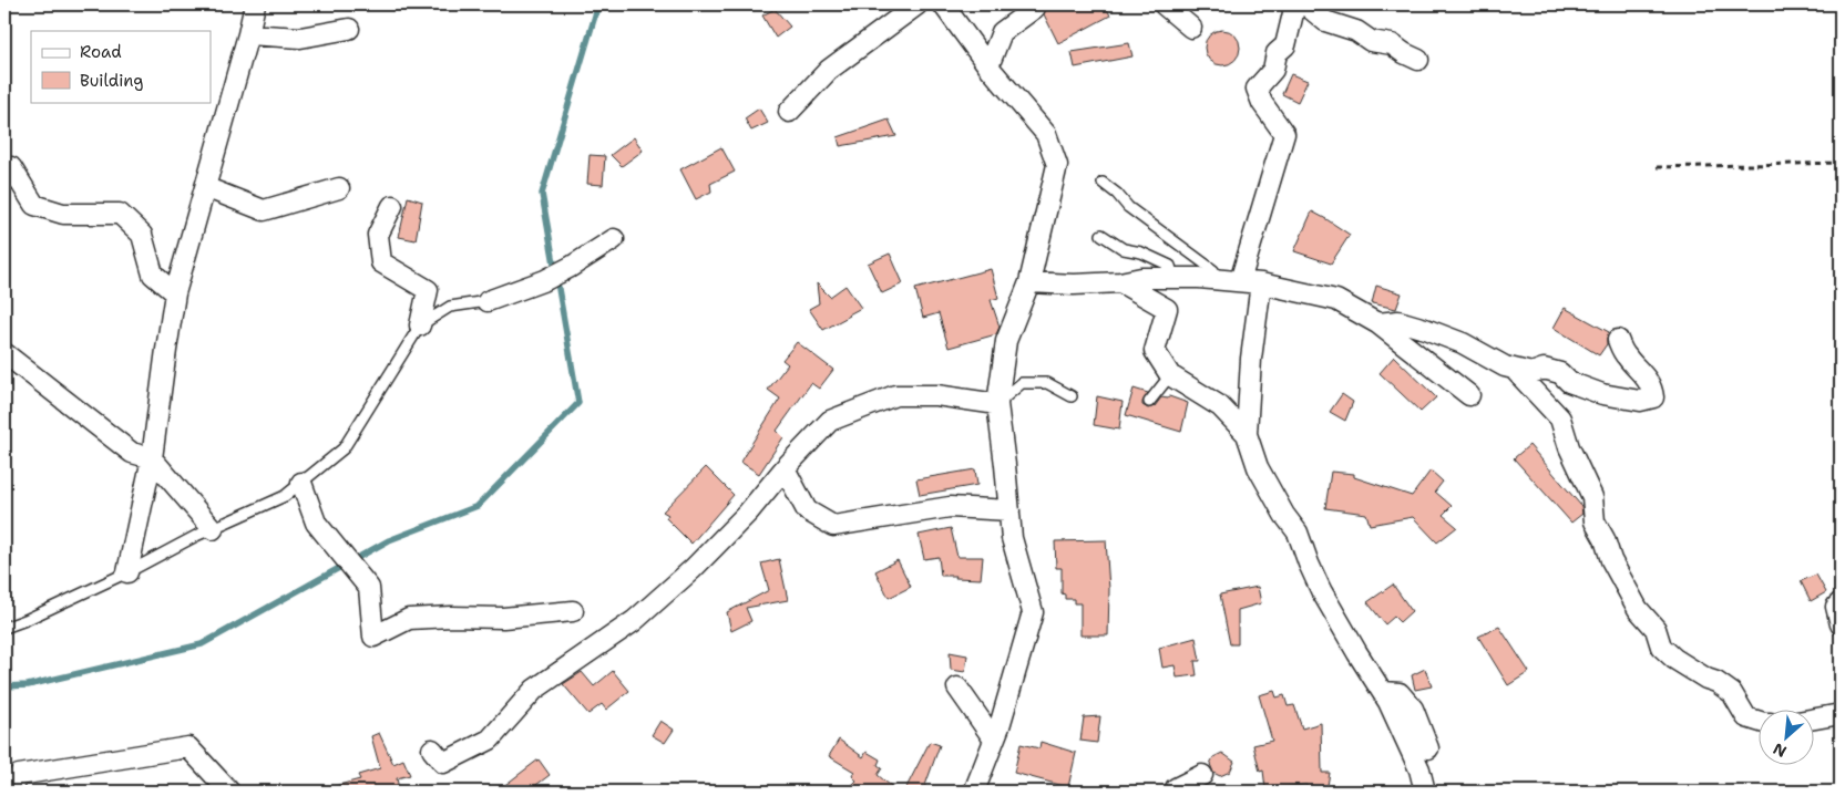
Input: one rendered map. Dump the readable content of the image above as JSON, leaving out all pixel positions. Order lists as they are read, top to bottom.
{
  "legend": ["Road", "Building"],
  "north": "bottom left"
}
